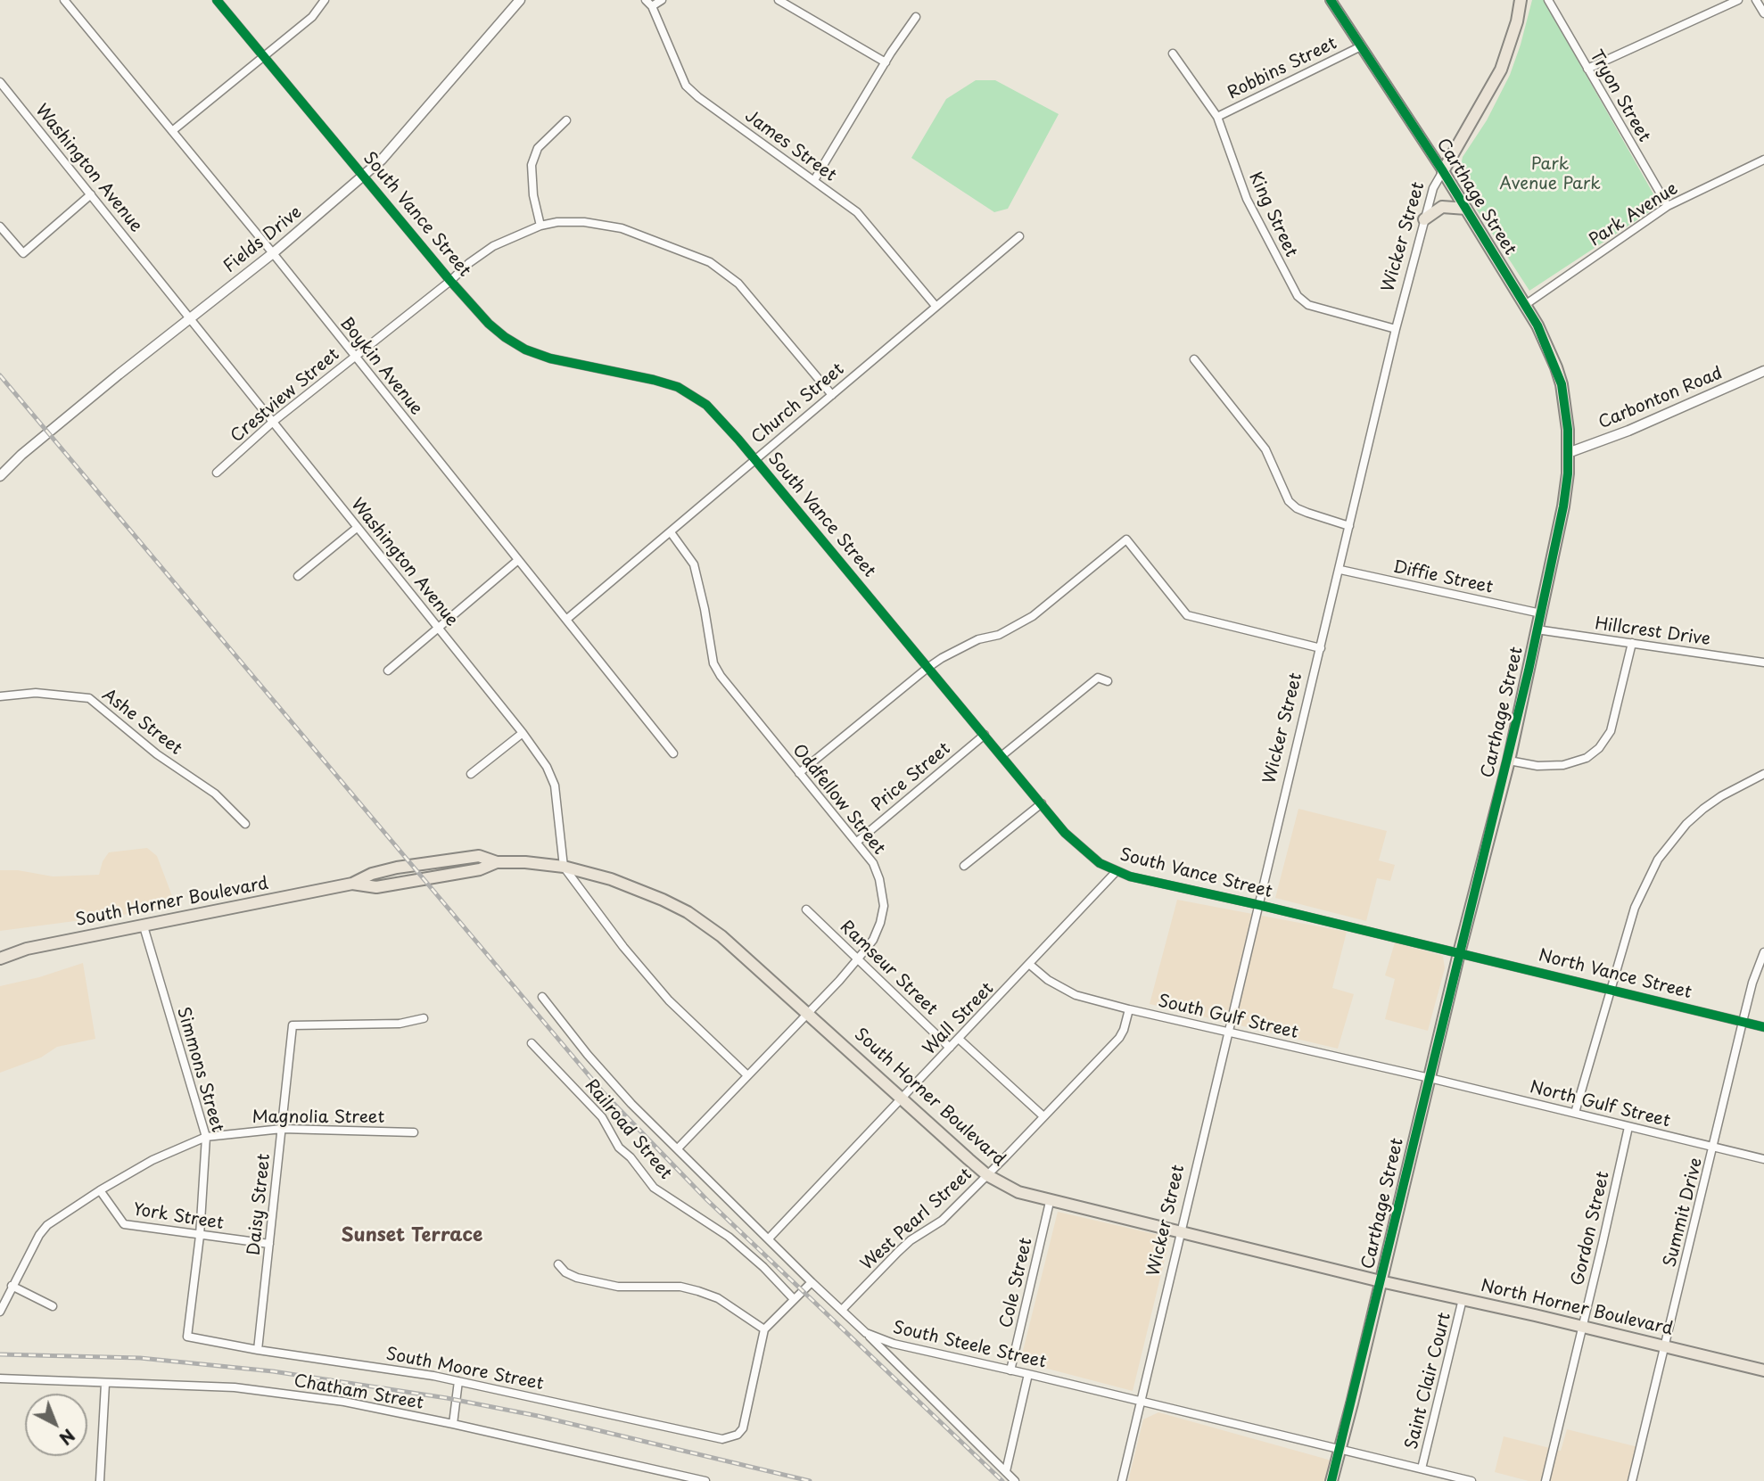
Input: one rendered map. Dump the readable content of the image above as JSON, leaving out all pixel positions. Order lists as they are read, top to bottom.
{
  "streets": {
    "main road": [
      "Carthage Street",
      "Wicker Street",
      "South Horner Boulevard",
      "North Horner Boulevard"
    ],
    "street": [
      "Robbins Street",
      "Tryon Street",
      "James Street",
      "Washington Avenue",
      "South Vance Street",
      "King Street",
      "Park Avenue",
      "Fields Drive",
      "Boykin Avenue",
      "Crestview Street",
      "Carbonton Road",
      "Church Street",
      "Diffie Street",
      "Hillcrest Drive",
      "Ashe Street",
      "Price Street",
      "Oddfellow Street",
      "Ramseur Street",
      "North Vance Street",
      "South Gulf Street",
      "Wall Street",
      "Simmons Street",
      "North Gulf Street",
      "Magnolia Street",
      "Railroad Street",
      "Daisy Street",
      "Summit Drive",
      "York Street",
      "West Pearl Street",
      "Gordon Street",
      "Cole Street",
      "South Steele Street",
      "South Moore Street",
      "Saint Clair Court",
      "Chatham Street"
    ]
  },
  "crossings": [
    ["Robbins Street", "Carthage Street"],
    ["Robbins Street", "King Street"],
    ["Tryon Street", "Park Avenue"],
    ["James Street", "Church Street"],
    ["Washington Avenue", "Fields Drive"],
    ["Washington Avenue", "Crestview Street"],
    ["Washington Avenue", "South Horner Boulevard"],
    ["Carthage Street", "South Vance Street"],
    ["Carthage Street", "Park Avenue"],
    ["Carthage Street", "Wicker Street"],
    ["Carthage Street", "Carbonton Road"],
    ["Carthage Street", "Diffie Street"],
    ["Carthage Street", "Hillcrest Drive"],
    ["Carthage Street", "South Horner Boulevard"],
    ["Carthage Street", "North Vance Street"],
    ["Carthage Street", "South Gulf Street"],
    ["Carthage Street", "North Gulf Street"],
    ["Carthage Street", "North Horner Boulevard"],
    ["Carthage Street", "South Steele Street"],
    ["South Vance Street", "Wicker Street"],
    ["South Vance Street", "Fields Drive"],
    ["South Vance Street", "Crestview Street"],
    ["South Vance Street", "Church Street"],
    ["South Vance Street", "Price Street"],
    ["South Vance Street", "North Vance Street"],
    ["South Vance Street", "Wall Street"],
    ["King Street", "Wicker Street"],
    ["Wicker Street", "Diffie Street"],
    ["Wicker Street", "South Horner Boulevard"],
    ["Wicker Street", "South Gulf Street"],
    ["Wicker Street", "South Steele Street"],
    ["Fields Drive", "Boykin Avenue"],
    ["Boykin Avenue", "Crestview Street"],
    ["Boykin Avenue", "Church Street"],
    ["Crestview Street", "Church Street"],
    ["Church Street", "Oddfellow Street"],
    ["Price Street", "Oddfellow Street"],
    ["Oddfellow Street", "South Horner Boulevard"],
    ["Oddfellow Street", "Ramseur Street"],
    ["Oddfellow Street", "South Steele Street"],
    ["South Horner Boulevard", "Wall Street"],
    ["South Horner Boulevard", "Simmons Street"],
    ["South Horner Boulevard", "West Pearl Street"],
    ["South Horner Boulevard", "Cole Street"],
    ["South Horner Boulevard", "North Horner Boulevard"],
    ["Ramseur Street", "Wall Street"],
    ["North Vance Street", "Summit Drive"],
    ["South Gulf Street", "Wall Street"],
    ["South Gulf Street", "North Gulf Street"],
    ["South Gulf Street", "West Pearl Street"],
    ["Wall Street", "South Steele Street"],
    ["Simmons Street", "Magnolia Street"],
    ["Simmons Street", "York Street"],
    ["Simmons Street", "South Moore Street"],
    ["North Gulf Street", "Summit Drive"],
    ["North Gulf Street", "Gordon Street"],
    ["Magnolia Street", "Daisy Street"],
    ["Magnolia Street", "York Street"],
    ["Daisy Street", "York Street"],
    ["Daisy Street", "South Moore Street"],
    ["Summit Drive", "North Horner Boulevard"],
    ["West Pearl Street", "South Steele Street"],
    ["Gordon Street", "North Horner Boulevard"],
    ["Cole Street", "South Steele Street"],
    ["North Horner Boulevard", "Saint Clair Court"],
    ["South Steele Street", "Saint Clair Court"]
  ],
  "districts": ["Sunset Terrace"],
  "parks": ["Park Avenue Park"],
  "north": "bottom right"
}
